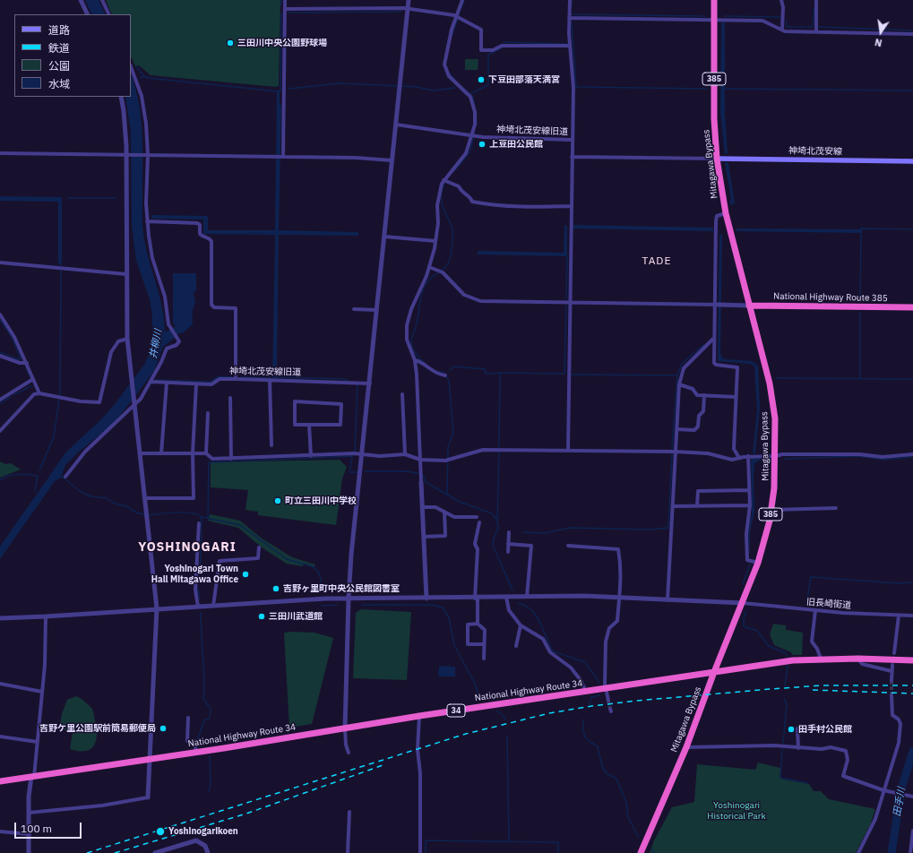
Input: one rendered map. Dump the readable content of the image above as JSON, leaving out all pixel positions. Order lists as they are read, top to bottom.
{
  "streets": {
    "highway": [
      "385",
      "Mitagawa Bypass",
      "National Highway Route 385",
      "National Highway Route 34",
      "34"
    ],
    "main road": ["神埼北茂安線"],
    "street": ["神埼北茂安線旧道", "旧長崎街道"]
  },
  "crossings": [
    ["神埼北茂安線", "Mitagawa Bypass"],
    ["Mitagawa Bypass", "National Highway Route 385"],
    ["Mitagawa Bypass", "旧長崎街道"],
    ["Mitagawa Bypass", "National Highway Route 34"]
  ],
  "districts": ["TADE", "YOSHINOGARI"],
  "water": ["井柳川", "田手川"],
  "parks": ["Yoshinogari Historical Park"],
  "places": [
    "三田川中央公園野球場",
    "下豆田部落天満宮",
    "上豆田公民館",
    "町立三田川中学校",
    "Yoshinogari Town Hall Mitagawa Office",
    "吉野ヶ里町中央公民館図書室",
    "三田川武道館",
    "吉野ケ里公園駅前簡易郵便局",
    "田手村公民館",
    "Yoshinogarikoen"
  ],
  "legend": [
    "道路",
    "鉄道",
    "公園",
    "水域"
  ],
  "scale_bar": "100 m",
  "north": "bottom"
}
